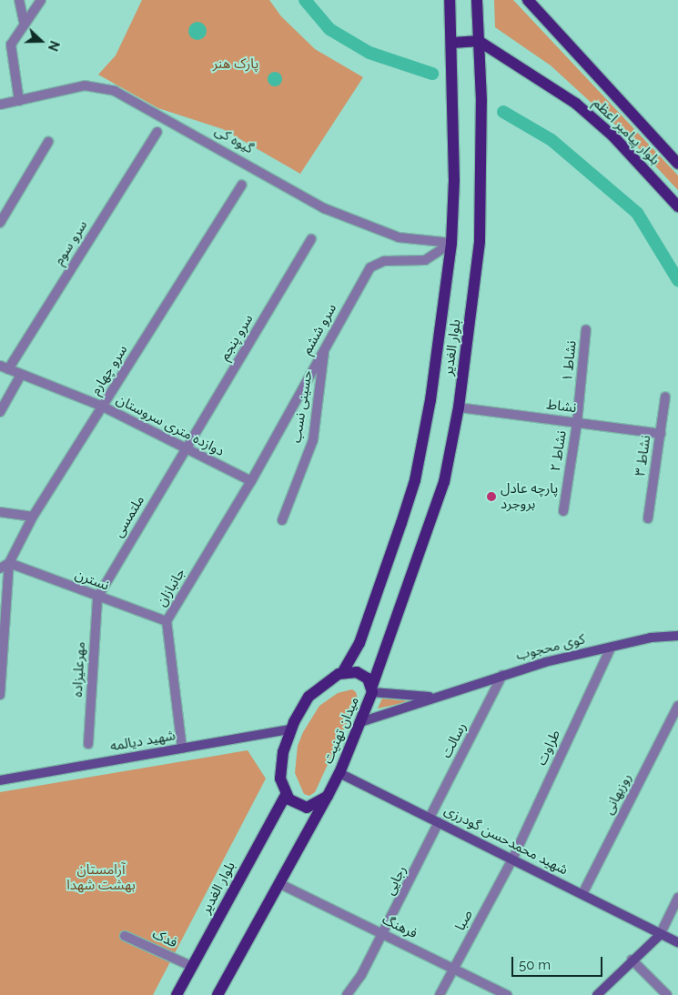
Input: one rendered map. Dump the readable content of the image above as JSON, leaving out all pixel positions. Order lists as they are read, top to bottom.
{
  "streets": {
    "main road": ["بلوار پیامبر اعظم", "بلوار الغدیر", "میدان تهنیت"],
    "street": [
      "گیوه کی",
      "سرو سوم",
      "سرو ششم",
      "سرو پنجم",
      "نشاط ۱",
      "سرو چهارم",
      "حسینی نسب",
      "نشاط",
      "دوازده متری سروستان",
      "نشاط ۲",
      "نشاط ۳",
      "ملتمسی",
      "نسترن",
      "جانبازان",
      "کوی محجوب",
      "مهرعلیزاده",
      "رسالت",
      "شهید دیالمه",
      "طراوت",
      "روزبهانی",
      "شهید محمدحسن گودرزی",
      "رجایی",
      "صبا",
      "فرهنگ",
      "فدک"
    ]
  },
  "crossings": [
    ["بلوار پیامبر اعظم", "بلوار الغدیر"],
    ["گیوه کی", "سرو ششم"],
    ["گیوه کی", "بلوار الغدیر"],
    ["سرو سوم", "دوازده متری سروستان"],
    ["سرو ششم", "بلوار الغدیر"],
    ["سرو ششم", "حسینی نسب"],
    ["سرو ششم", "دوازده متری سروستان"],
    ["سرو ششم", "جانبازان"],
    ["سرو پنجم", "دوازده متری سروستان"],
    ["سرو پنجم", "ملتمسی"],
    ["بلوار الغدیر", "نشاط"],
    ["بلوار الغدیر", "میدان تهنیت"],
    ["بلوار الغدیر", "فدک"],
    ["نشاط ۱", "نشاط"],
    ["نشاط ۱", "نشاط ۲"],
    ["سرو چهارم", "دوازده متری سروستان"],
    ["سرو چهارم", "نسترن"],
    ["نشاط", "نشاط ۲"],
    ["نشاط", "نشاط ۳"],
    ["دوازده متری سروستان", "ملتمسی"],
    ["دوازده متری سروستان", "جانبازان"],
    ["ملتمسی", "نسترن"],
    ["ملتمسی", "مهرعلیزاده"],
    ["نسترن", "جانبازان"],
    ["نسترن", "مهرعلیزاده"],
    ["جانبازان", "شهید دیالمه"],
    ["کوی محجوب", "میدان تهنیت"],
    ["کوی محجوب", "رسالت"],
    ["کوی محجوب", "طراوت"],
    ["میدان تهنیت", "شهید محمدحسن گودرزی"],
    ["رسالت", "شهید محمدحسن گودرزی"],
    ["طراوت", "شهید محمدحسن گودرزی"],
    ["طراوت", "صبا"],
    ["روزبهانی", "شهید محمدحسن گودرزی"],
    ["شهید محمدحسن گودرزی", "رجایی"],
    ["شهید محمدحسن گودرزی", "صبا"],
    ["رجایی", "فرهنگ"],
    ["صبا", "فرهنگ"]
  ],
  "parks": ["پارک هنر", "آرامستان بهشت شهدا"],
  "places": ["پارچه عادل بروجرد"],
  "scale_bar": "50 m",
  "north": "right"
}
